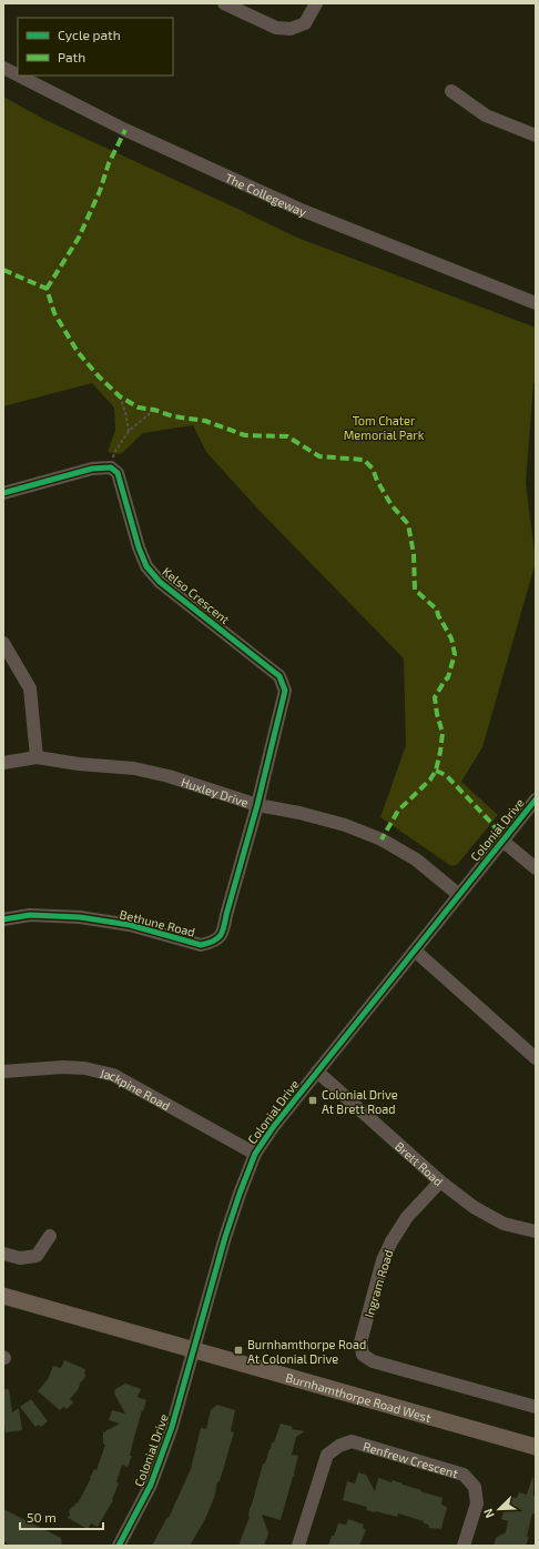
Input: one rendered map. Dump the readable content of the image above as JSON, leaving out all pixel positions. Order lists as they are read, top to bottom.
{
  "streets": {
    "main road": ["Burnhamthorpe Road West"],
    "street": [
      "The Collegeway",
      "Kelso Crescent",
      "Huxley Drive",
      "Colonial Drive",
      "Bethune Road",
      "Jackpine Road",
      "Brett Road",
      "Ingram Road",
      "Renfrew Crescent"
    ]
  },
  "crossings": [
    ["Kelso Crescent", "Huxley Drive"],
    ["Kelso Crescent", "Bethune Road"],
    ["Huxley Drive", "Colonial Drive"],
    ["Huxley Drive", "Bethune Road"],
    ["Colonial Drive", "Jackpine Road"],
    ["Colonial Drive", "Brett Road"],
    ["Colonial Drive", "Burnhamthorpe Road West"],
    ["Brett Road", "Ingram Road"]
  ],
  "parks": ["Tom Chater Memorial Park"],
  "places": {
    "transit": ["Colonial Drive At Brett Road", "Burnhamthorpe Road At Colonial Drive"]
  },
  "legend": ["Cycle path", "Path"],
  "scale_bar": "50 m",
  "north": "bottom left"
}
